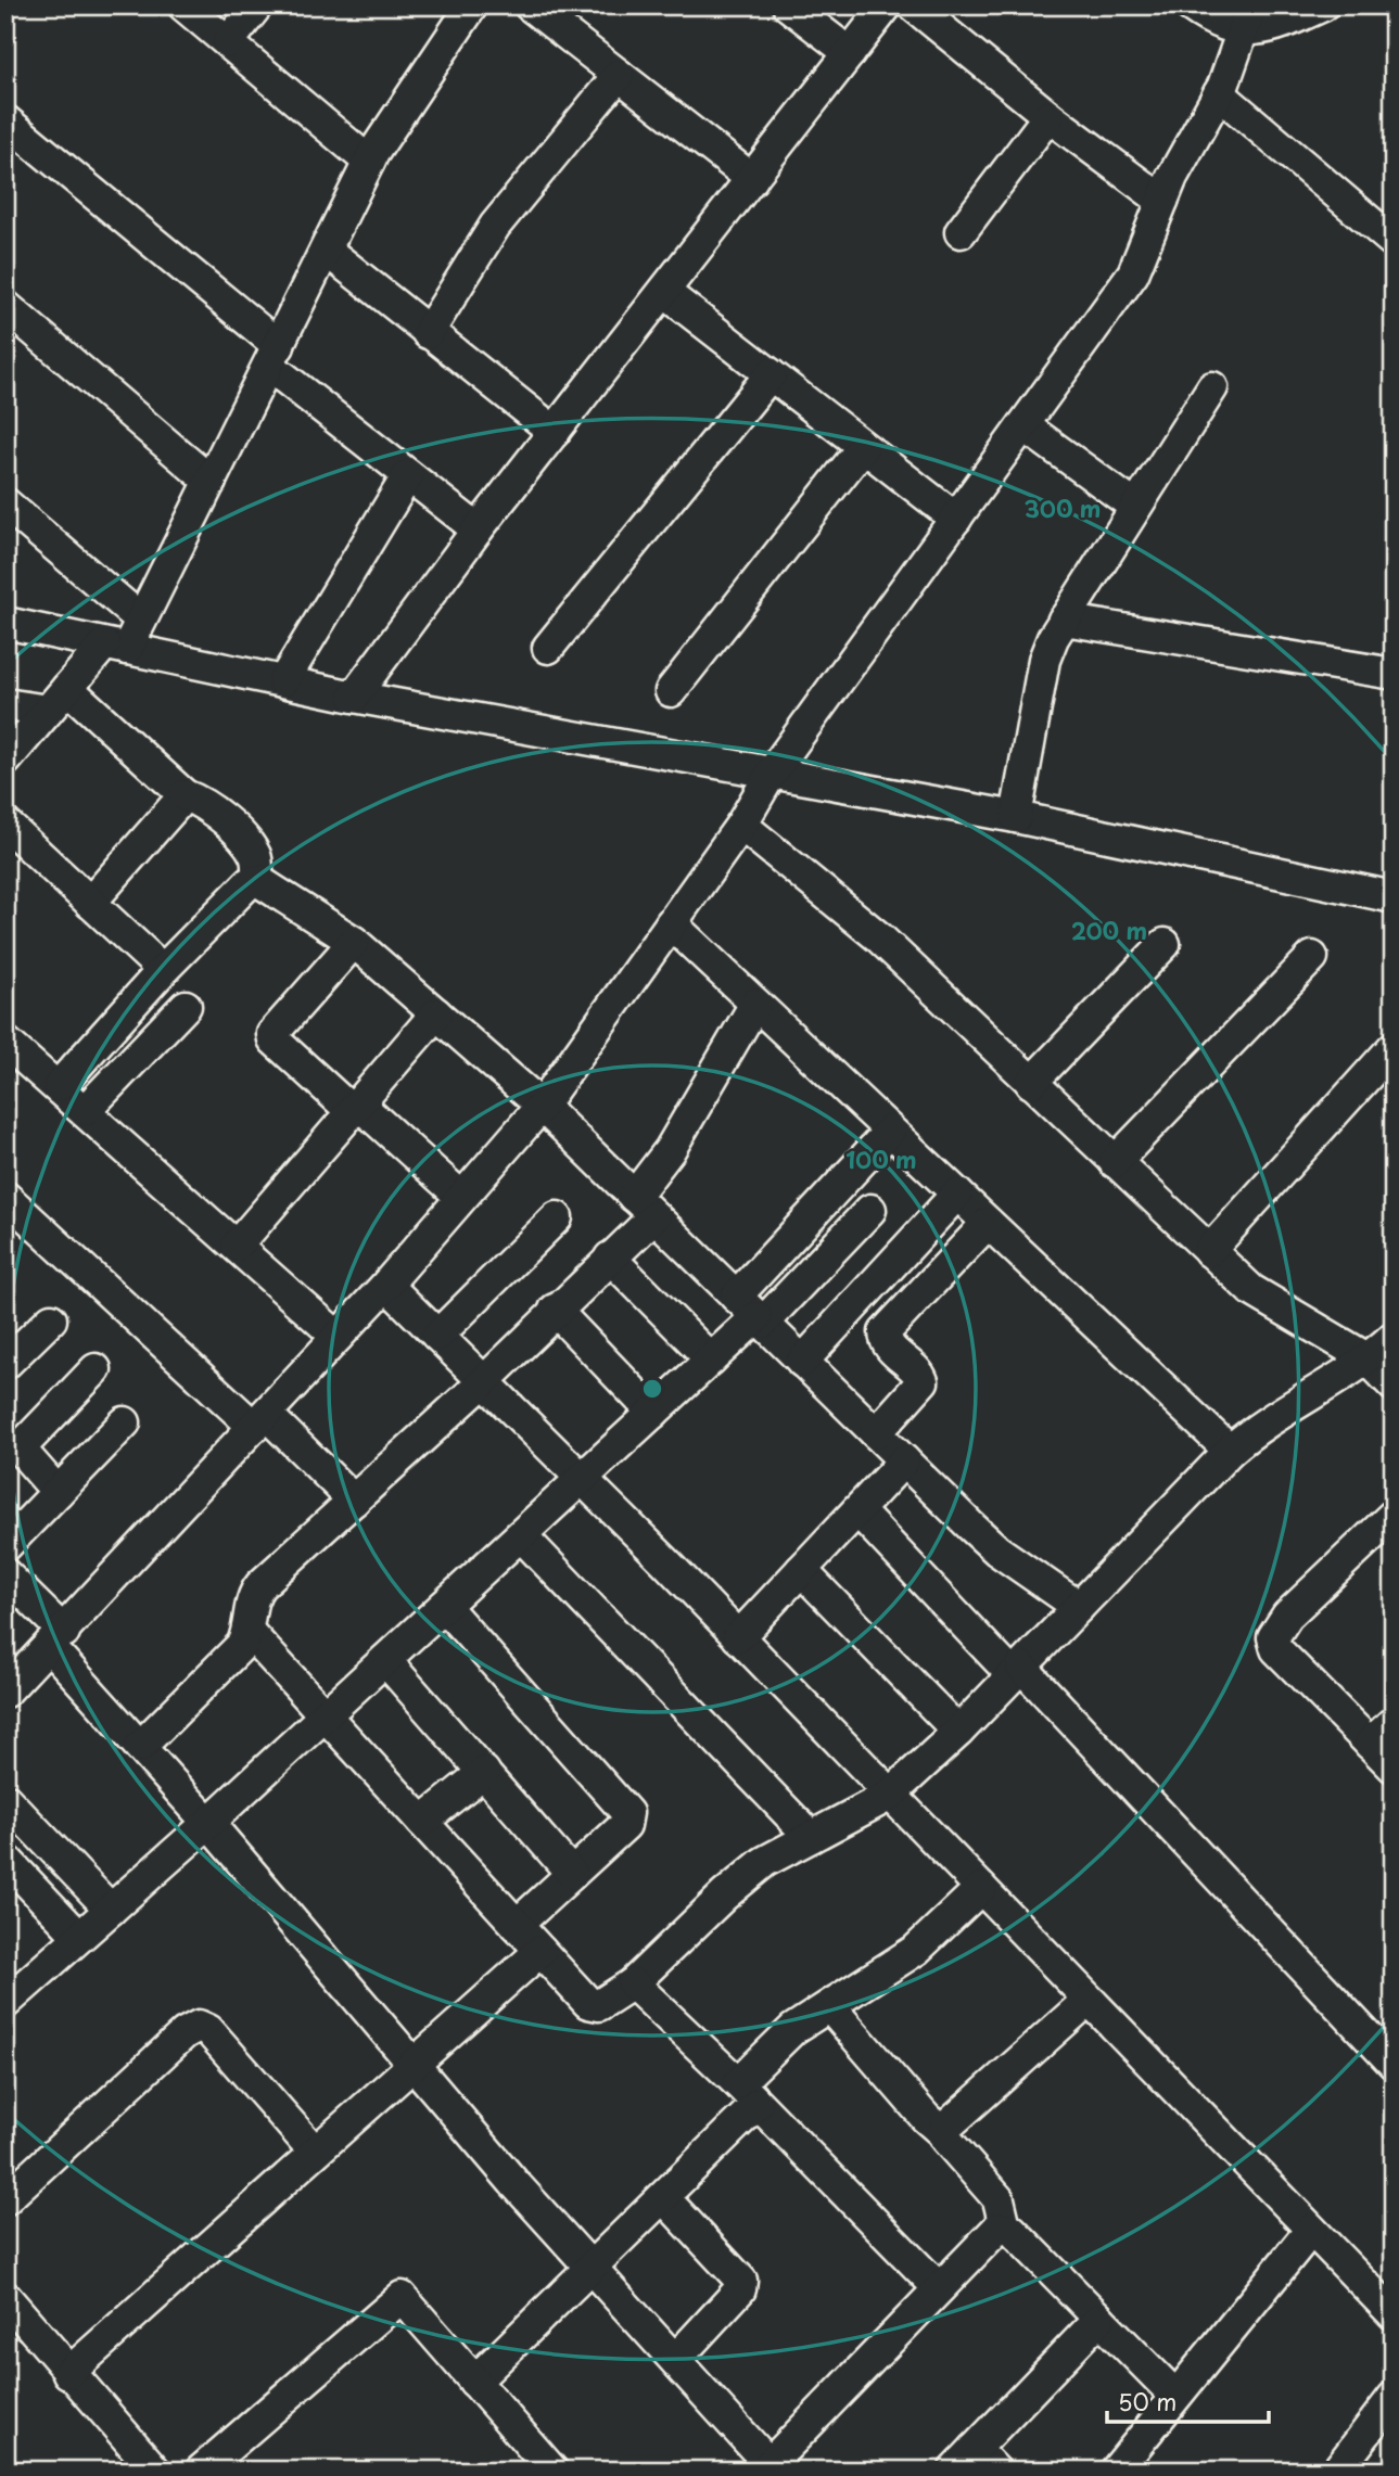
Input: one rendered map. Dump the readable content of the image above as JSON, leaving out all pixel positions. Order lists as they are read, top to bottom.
{
  "scale_bar": "50 m",
  "rings": ["300 m", "200 m", "100 m"]
}
